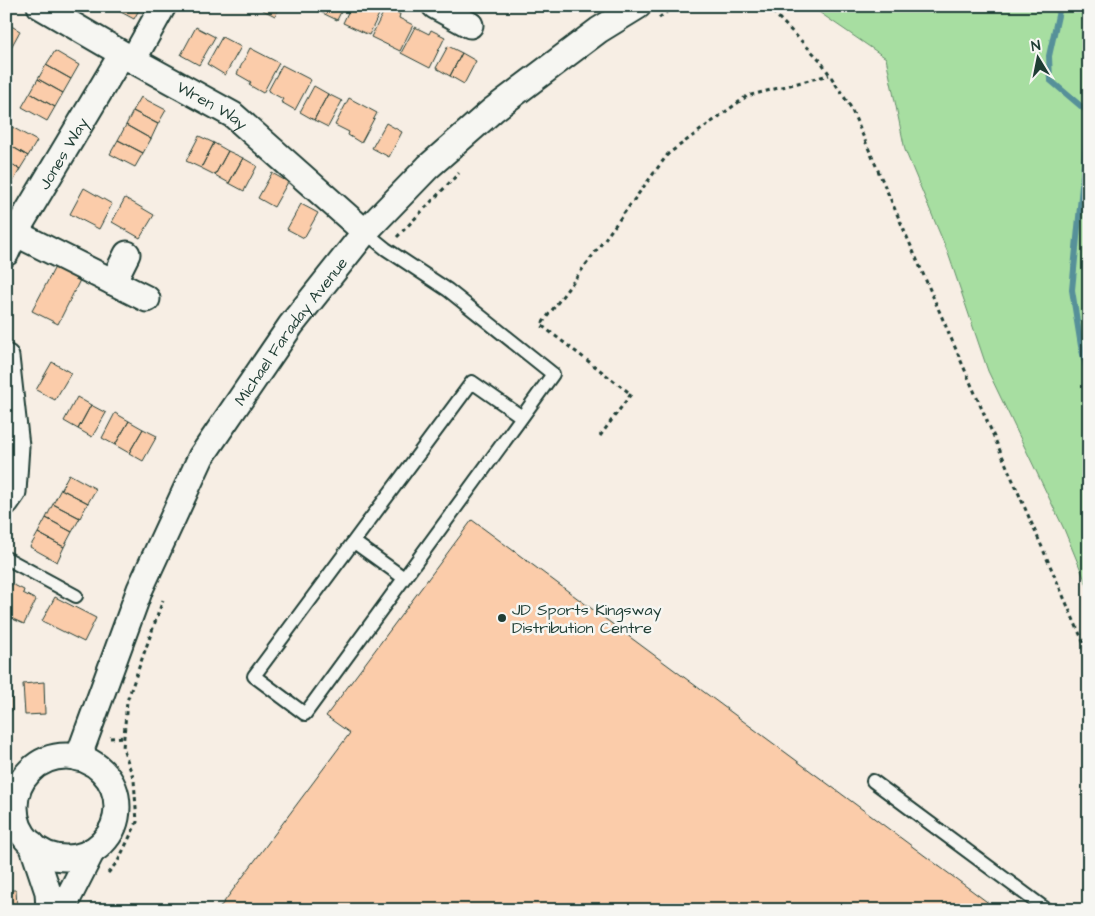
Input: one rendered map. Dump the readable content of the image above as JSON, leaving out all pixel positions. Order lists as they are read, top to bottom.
{
  "streets": {
    "street": ["Wren Way", "Jones Way", "Michael Faraday Avenue"]
  },
  "crossings": [
    ["Wren Way", "Jones Way"],
    ["Wren Way", "Michael Faraday Avenue"]
  ],
  "places": ["JD Sports Kingsway Distribution Centre"],
  "north": "top"
}
